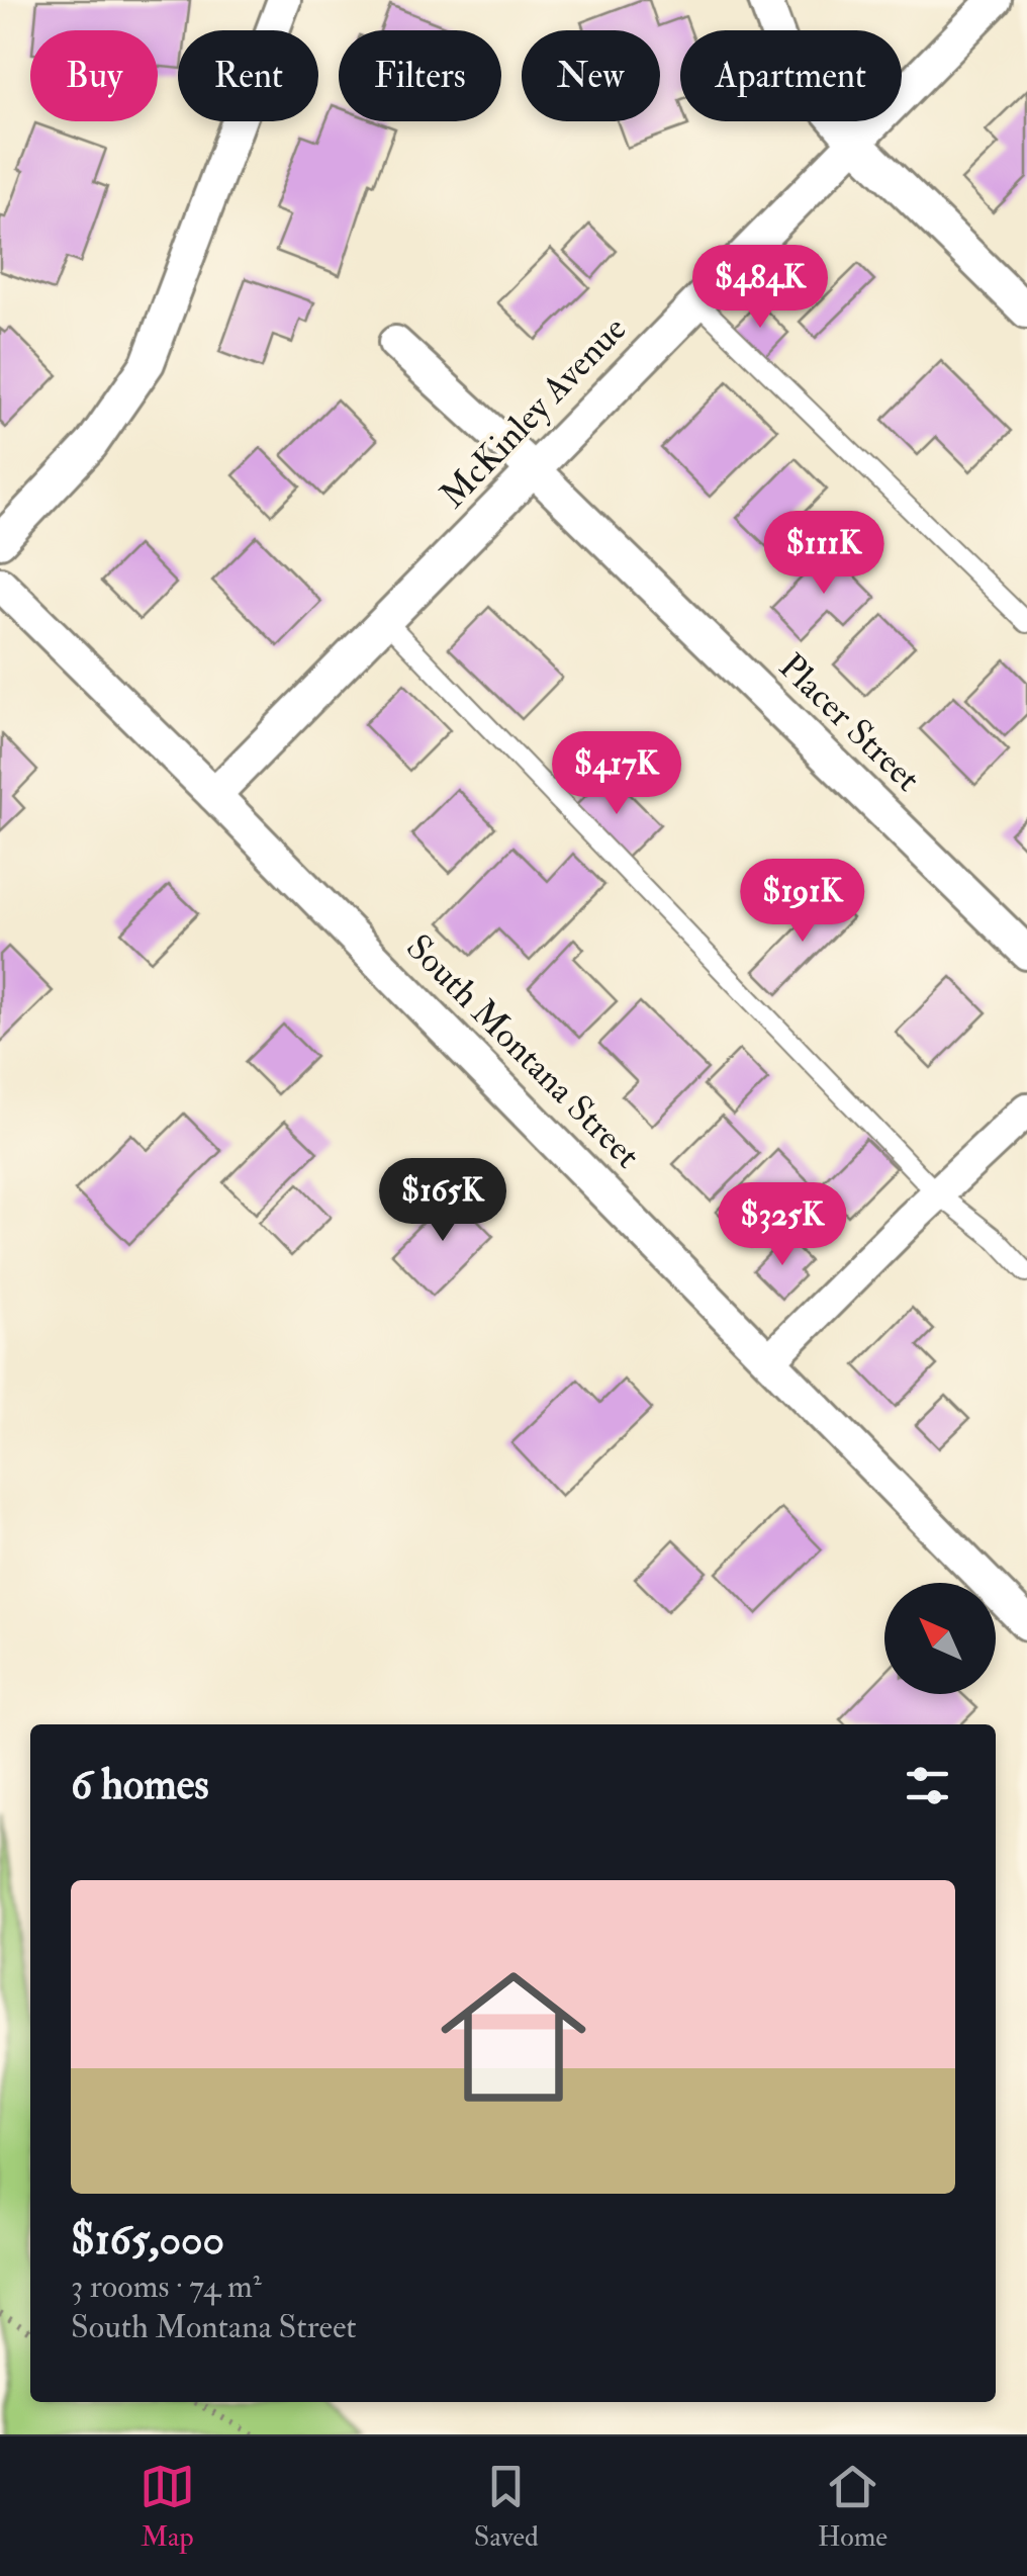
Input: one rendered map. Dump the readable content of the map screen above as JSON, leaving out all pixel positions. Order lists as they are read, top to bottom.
{
  "streets": {
    "street": ["McKinley Avenue", "Placer Street", "South Montana Street"]
  },
  "crossings": [
    ["McKinley Avenue", "Placer Street"],
    ["McKinley Avenue", "South Montana Street"]
  ],
  "north": "top left",
  "page": {
    "chip": [
      "Buy",
      "Rent",
      "Filters",
      "New",
      "Apartment"
    ],
    "price": [
      "$484K",
      "$111K",
      "$417K",
      "$191K",
      "$165K",
      "$325K"
    ],
    "heading": "6 homes",
    "list": [
      {
        "name": "$165,000",
        "note": "3 rooms · 74 m² · South Montana Street"
      }
    ],
    "tabs": ["Map", "Saved", "Home"]
  }
}
